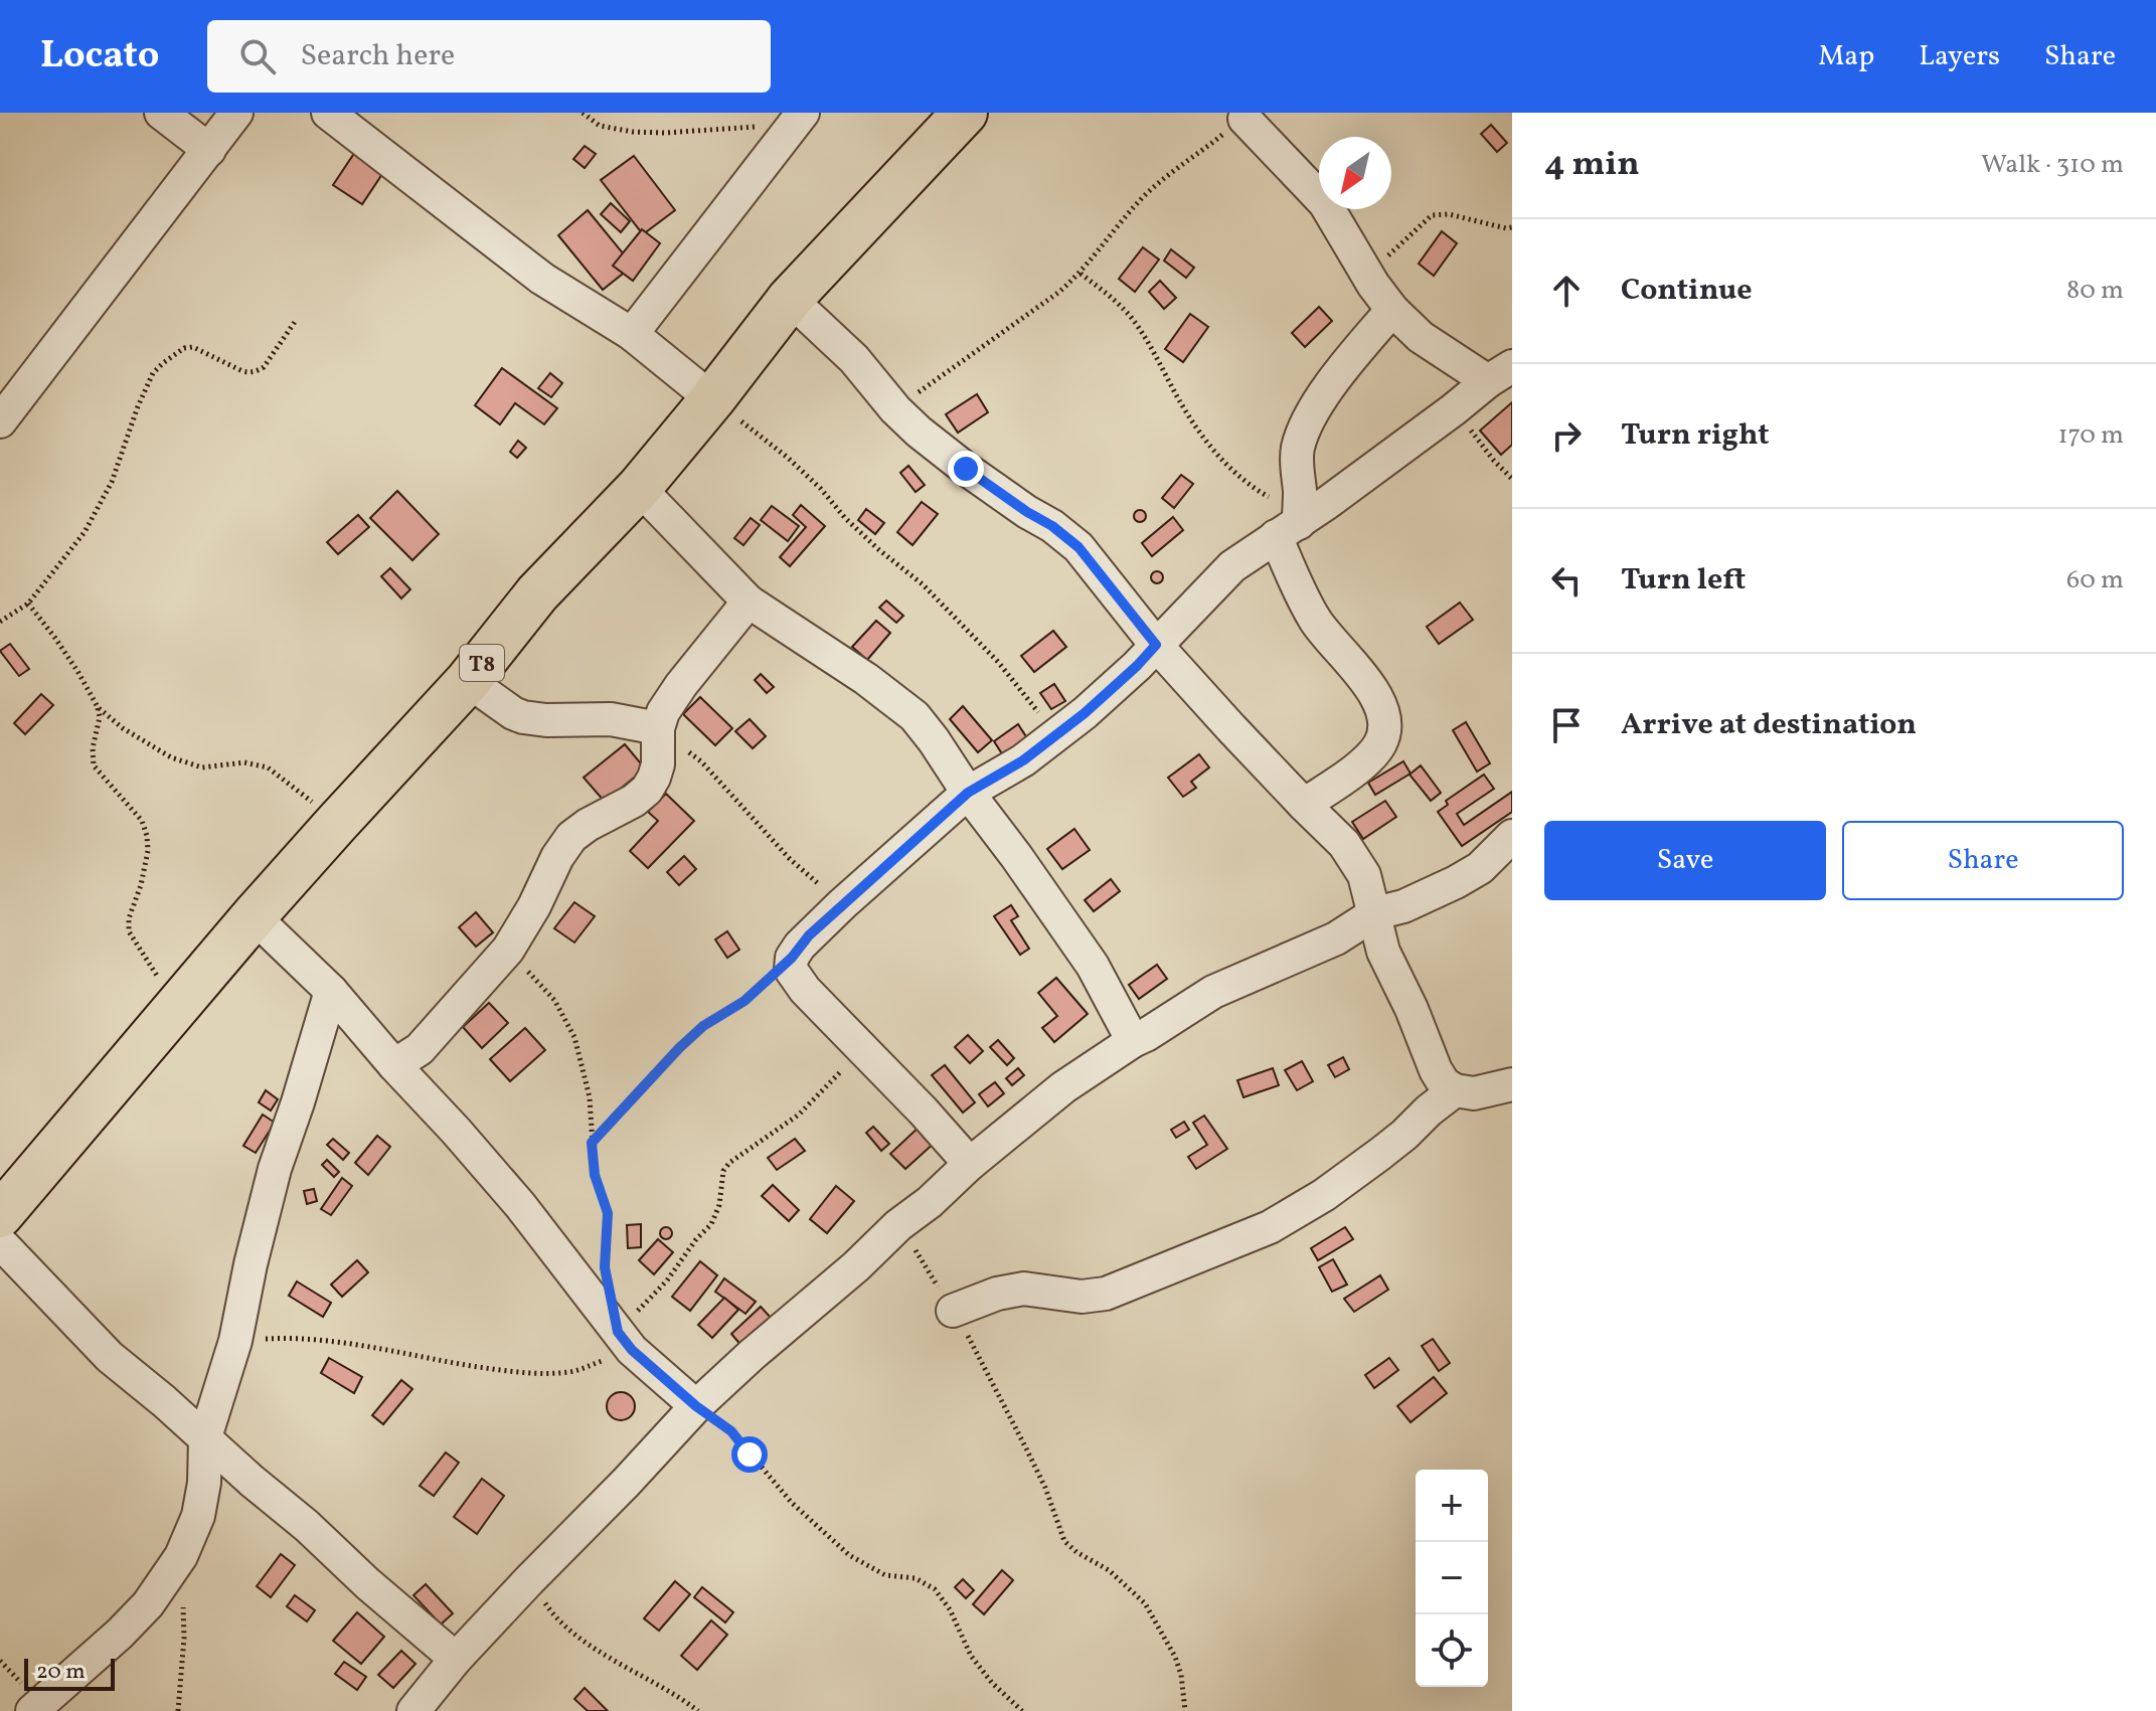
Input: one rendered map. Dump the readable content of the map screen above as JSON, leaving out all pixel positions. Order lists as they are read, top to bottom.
{
  "streets": {
    "highway": ["T8"]
  },
  "scale_bar": "20 m",
  "north": "bottom left",
  "page": {
    "header": "Locato",
    "search": "Search here",
    "nav": ["Map", "Layers", "Share"],
    "heading": ["4 min", "Walk · 310 m"],
    "list": [
      ["Continue", "80 m"],
      ["Turn right", "170 m"],
      ["Turn left", "60 m"],
      "Arrive at destination"
    ],
    "buttons": ["Save", "Share"],
    "map_buttons": ["+", "−"],
    "scale": "20 m"
  }
}
